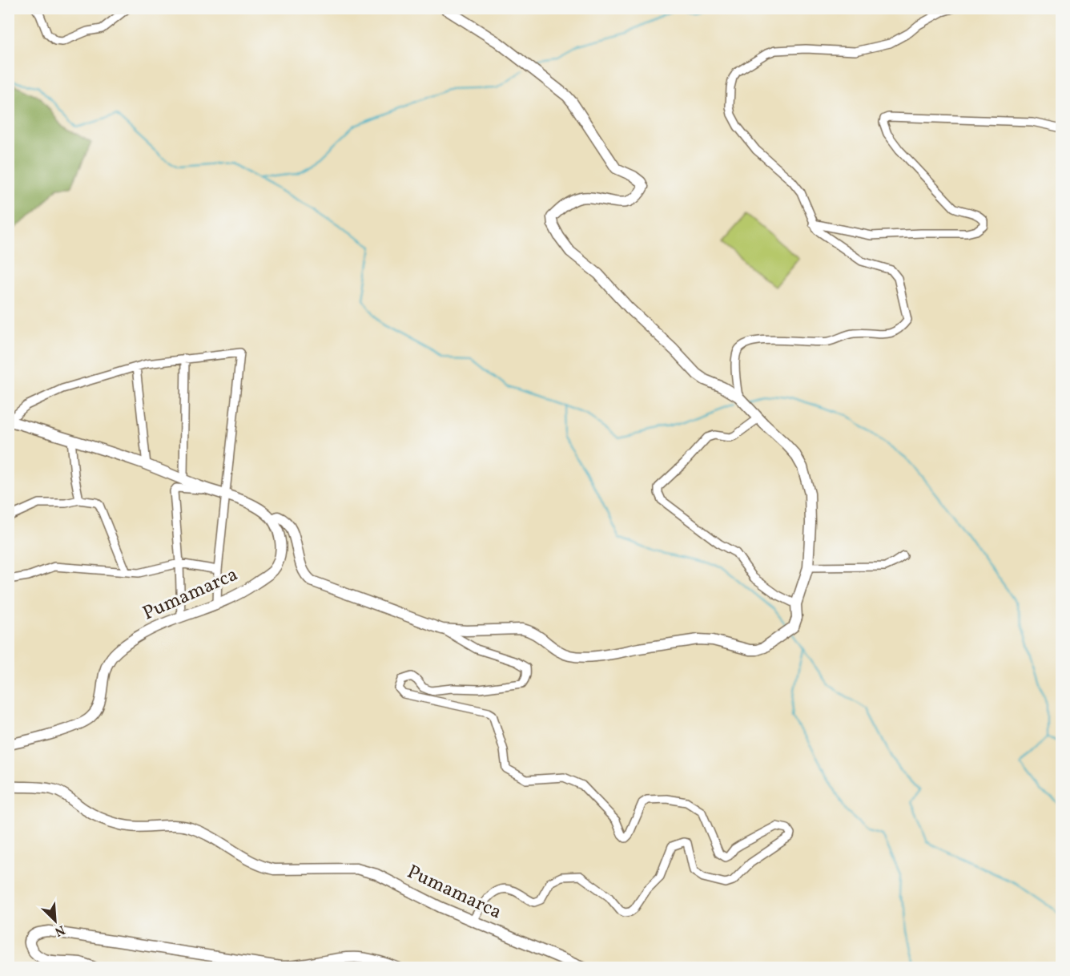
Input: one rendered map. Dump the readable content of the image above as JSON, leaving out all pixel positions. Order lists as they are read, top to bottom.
{
  "streets": {
    "main road": ["Pumamarca"]
  },
  "north": "bottom right"
}
